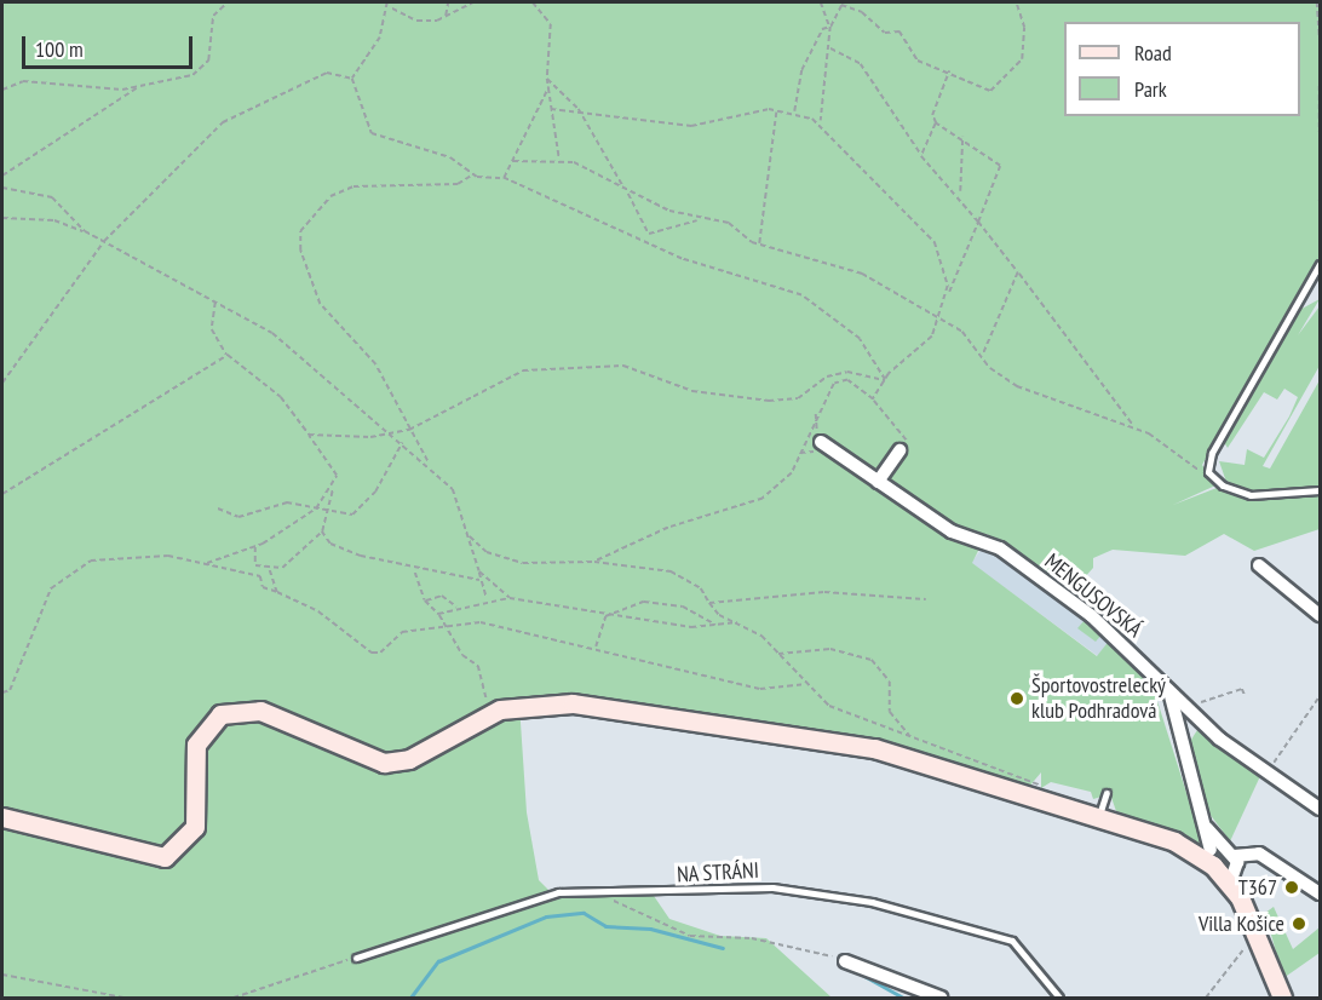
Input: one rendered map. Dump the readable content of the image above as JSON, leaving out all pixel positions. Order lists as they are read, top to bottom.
{
  "streets": {
    "street": ["MENGUSOVSKÁ"],
    "lane": ["NA STRÁNI"]
  },
  "places": ["Športovostrelecký klub Podhradová", "T367", "Villa Košice"],
  "legend": ["Road", "Park"],
  "scale_bar": "100 m"
}
